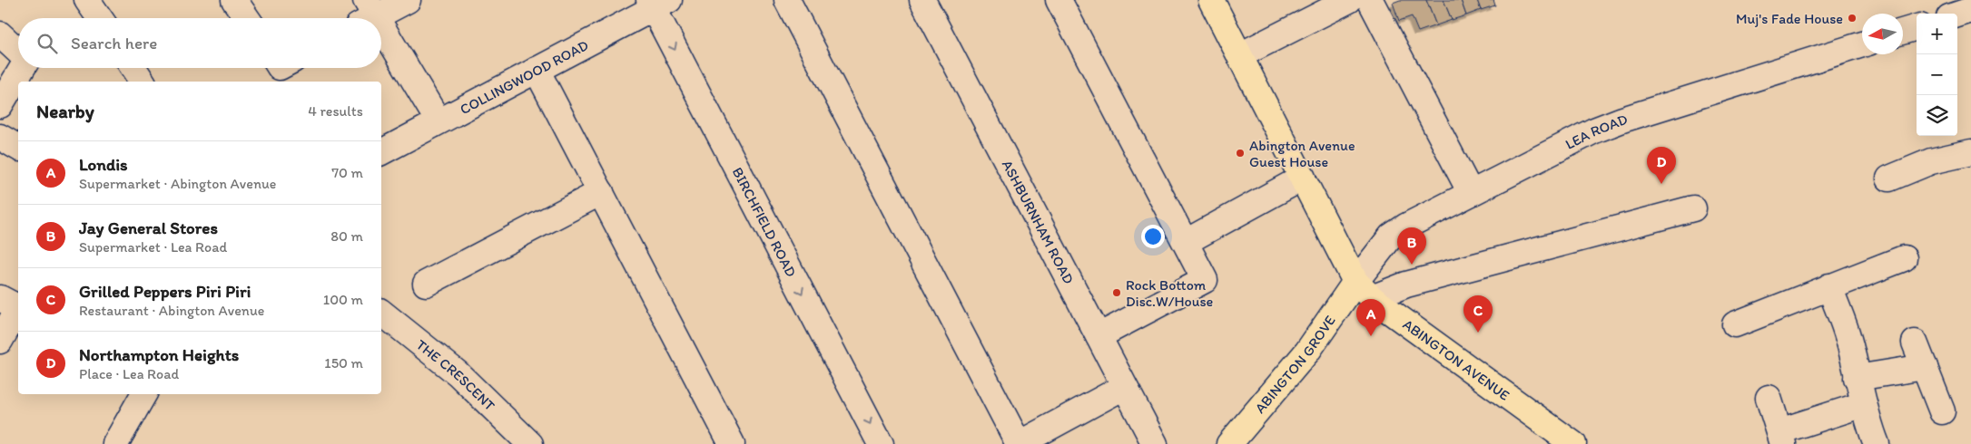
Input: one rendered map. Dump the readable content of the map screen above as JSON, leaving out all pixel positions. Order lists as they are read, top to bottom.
{
  "streets": {
    "main road": ["ABINGTON AVENUE", "ABINGTON GROVE"],
    "street": [
      "COLLINGWOOD ROAD",
      "LEA ROAD",
      "BIRCHFIELD ROAD",
      "ASHBURNHAM ROAD",
      "THE CRESCENT"
    ]
  },
  "crossings": [
    ["COLLINGWOOD ROAD", "BIRCHFIELD ROAD"],
    ["LEA ROAD", "ABINGTON AVENUE"],
    ["LEA ROAD", "ABINGTON GROVE"],
    ["ABINGTON AVENUE", "ABINGTON GROVE"]
  ],
  "places": ["Muj's Fade House", "Abington Avenue Guest House", "Rock Bottom Disc.W/House"],
  "north": "left",
  "page": {
    "map_buttons": ["+", "−"],
    "search": "Search here",
    "heading": ["Nearby", "4 results"],
    "list": [
      {
        "mark": "A",
        "name": "Londis",
        "note": "Supermarket · Abington Avenue",
        "value": "70 m"
      },
      {
        "mark": "B",
        "name": "Jay General Stores",
        "note": "Supermarket · Lea Road",
        "value": "80 m"
      },
      {
        "mark": "C",
        "name": "Grilled Peppers Piri Piri",
        "note": "Restaurant · Abington Avenue",
        "value": "100 m"
      },
      {
        "mark": "D",
        "name": "Northampton Heights",
        "note": "Place · Lea Road",
        "value": "150 m"
      }
    ],
    "pins": [
      "D",
      "B",
      "C",
      "A"
    ]
  }
}
